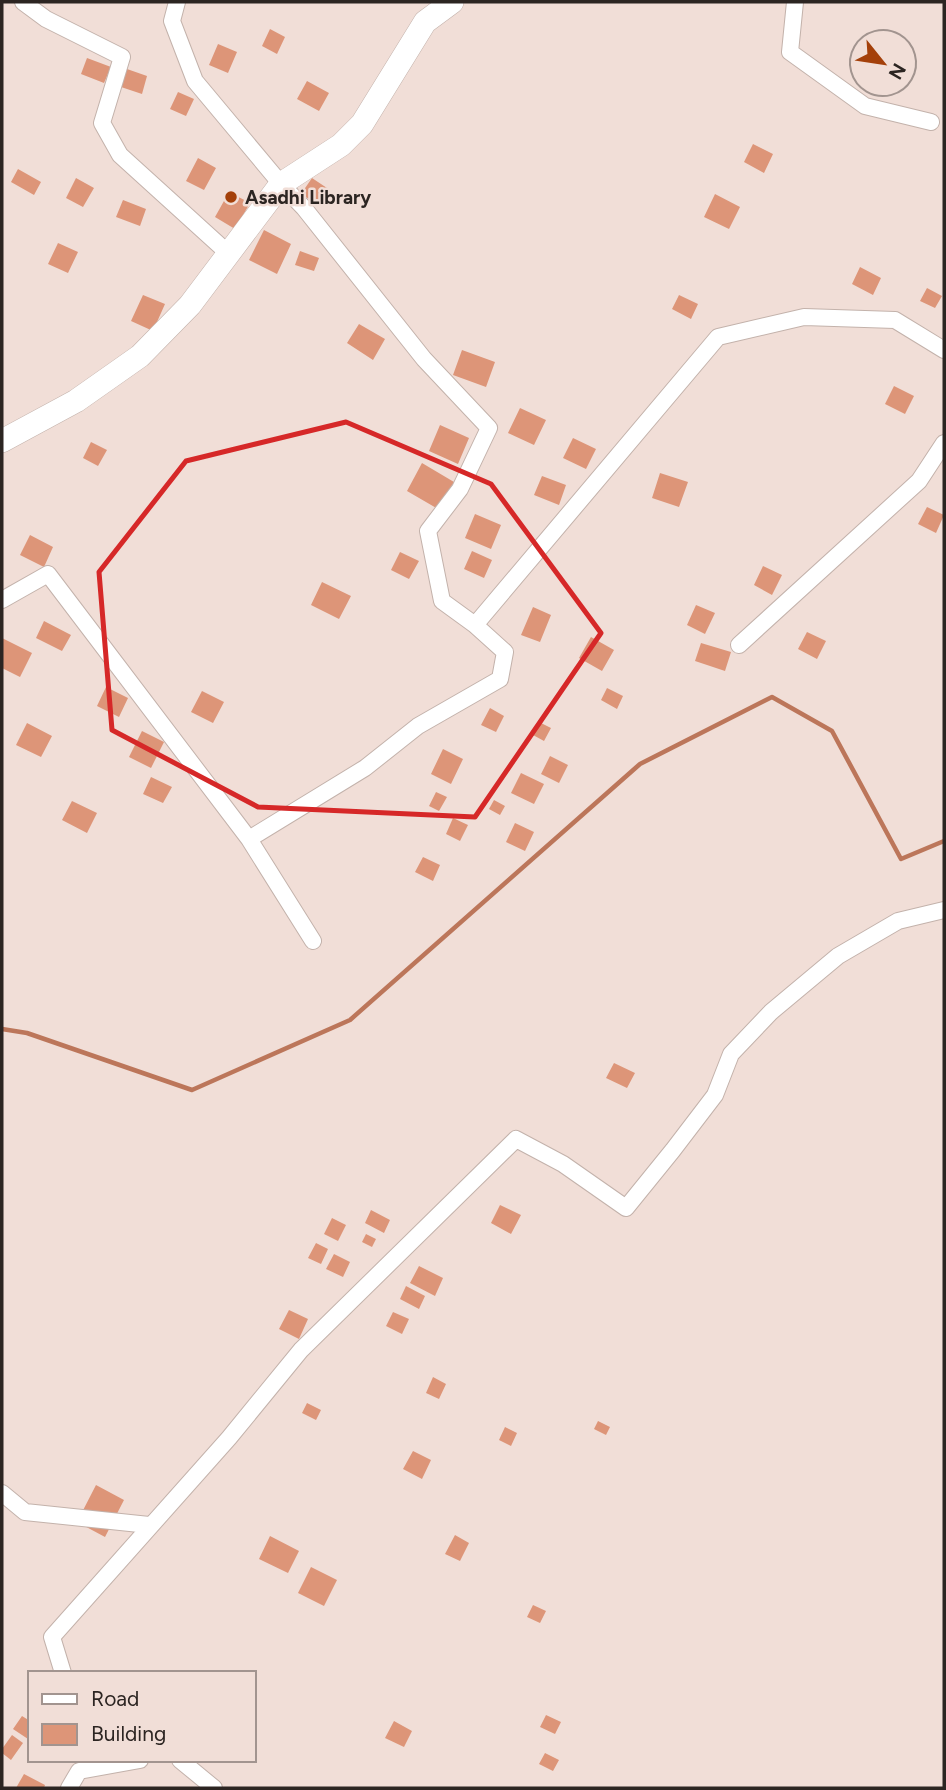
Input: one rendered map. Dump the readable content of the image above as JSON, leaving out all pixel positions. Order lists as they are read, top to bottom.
{
  "places": ["Asadhi Library"],
  "legend": ["Road", "Building"],
  "north": "bottom right"
}
